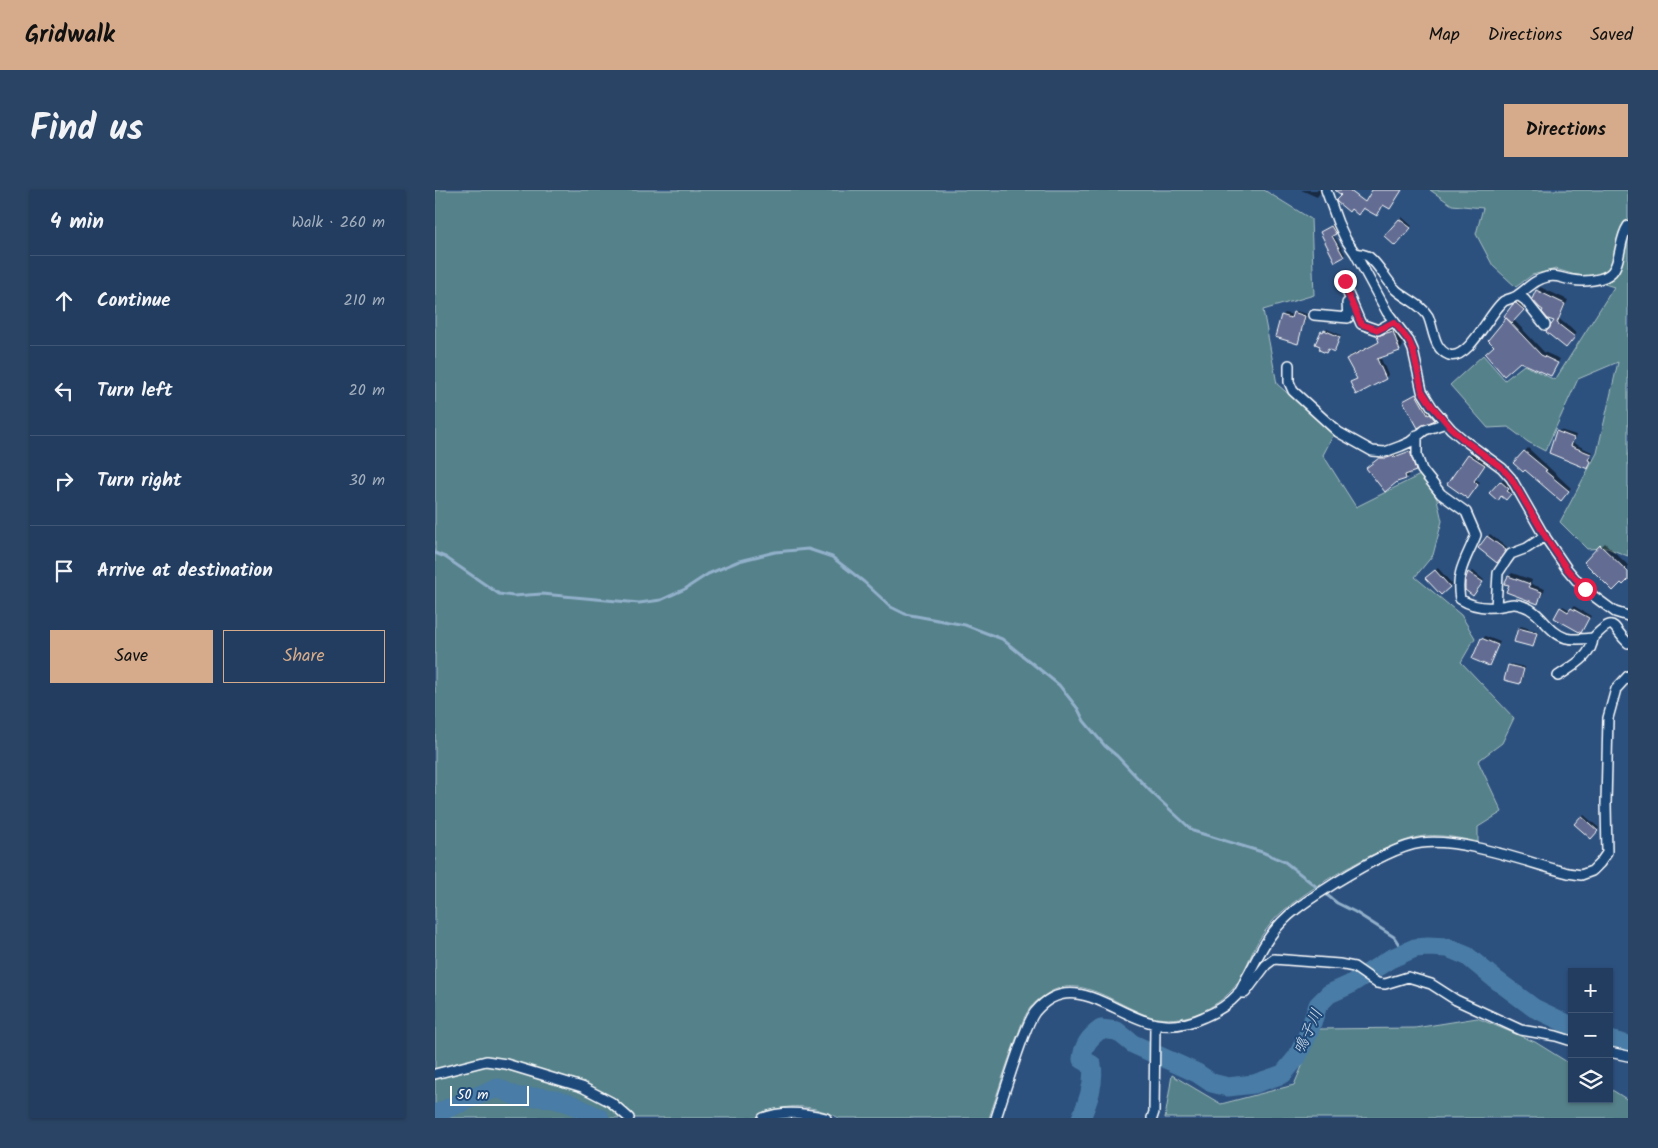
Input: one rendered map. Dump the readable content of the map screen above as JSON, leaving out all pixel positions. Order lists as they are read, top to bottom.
{
  "water": ["鳴子川"],
  "scale_bar": "50 m",
  "page": {
    "header": "Gridwalk",
    "nav": ["Map", "Directions", "Saved"],
    "title": "Find us",
    "buttons": [
      "Directions",
      ["Save", "Share"]
    ],
    "heading": ["4 min", "Walk · 260 m"],
    "list": [
      ["Continue", "210 m"],
      ["Turn left", "20 m"],
      ["Turn right", "30 m"],
      "Arrive at destination"
    ],
    "map_buttons": ["+", "−"],
    "scale": "50 m"
  }
}
